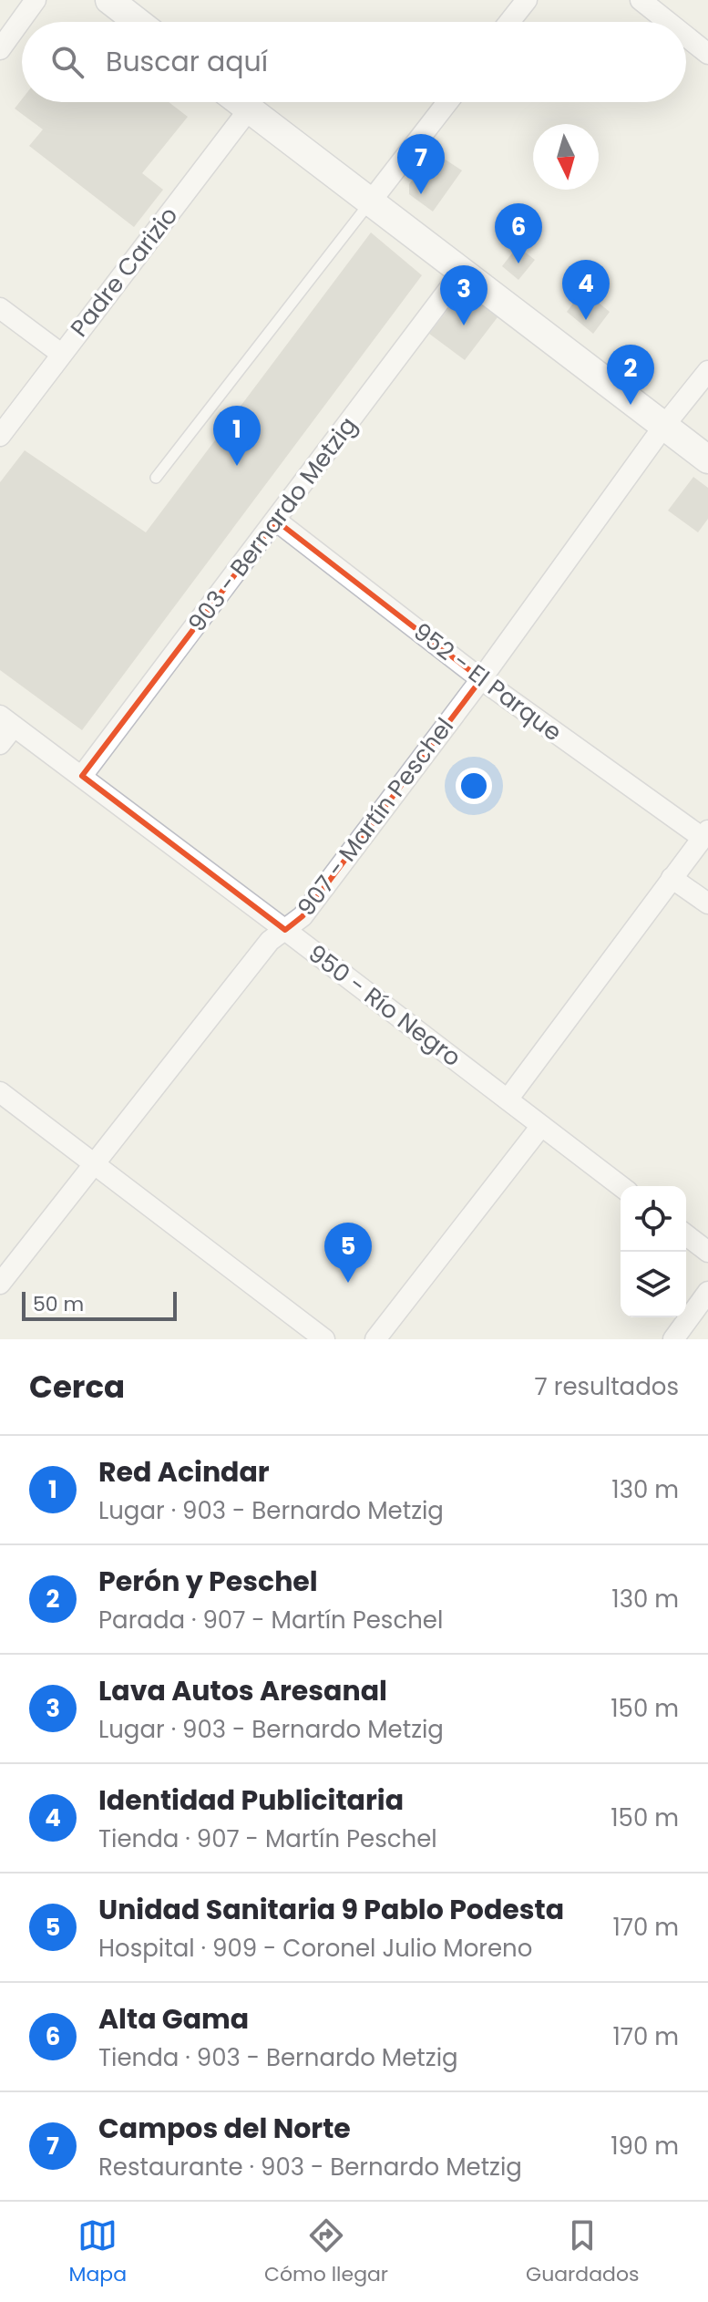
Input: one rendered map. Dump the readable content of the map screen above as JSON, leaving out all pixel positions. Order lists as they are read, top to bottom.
{
  "streets": {
    "street": [
      "Padre Carizio",
      "903 - Bernardo Metzig",
      "952 - El Parque",
      "907 - Martín Peschel",
      "950 - Río Negro"
    ]
  },
  "crossings": [
    ["903 - Bernardo Metzig", "952 - El Parque"],
    ["903 - Bernardo Metzig", "950 - Río Negro"],
    ["952 - El Parque", "907 - Martín Peschel"],
    ["907 - Martín Peschel", "950 - Río Negro"]
  ],
  "scale_bar": "50 m",
  "north": "bottom",
  "page": {
    "search": "Buscar aquí",
    "pins": [
      "7",
      "6",
      "4",
      "3",
      "2",
      "1",
      "5"
    ],
    "scale": "50 m",
    "heading": ["Cerca", "7 resultados"],
    "list": [
      {
        "mark": "1",
        "name": "Red Acindar",
        "note": "Lugar · 903 - Bernardo Metzig",
        "value": "130 m"
      },
      {
        "mark": "2",
        "name": "Perón y Peschel",
        "note": "Parada · 907 - Martín Peschel",
        "value": "130 m"
      },
      {
        "mark": "3",
        "name": "Lava Autos Aresanal",
        "note": "Lugar · 903 - Bernardo Metzig",
        "value": "150 m"
      },
      {
        "mark": "4",
        "name": "Identidad Publicitaria",
        "note": "Tienda · 907 - Martín Peschel",
        "value": "150 m"
      },
      {
        "mark": "5",
        "name": "Unidad Sanitaria 9 Pablo Podesta",
        "note": "Hospital · 909 - Coronel Julio Moreno",
        "value": "170 m"
      },
      {
        "mark": "6",
        "name": "Alta Gama",
        "note": "Tienda · 903 - Bernardo Metzig",
        "value": "170 m"
      },
      {
        "mark": "7",
        "name": "Campos del Norte",
        "note": "Restaurante · 903 - Bernardo Metzig",
        "value": "190 m"
      }
    ],
    "nav": ["Mapa", "Cómo llegar", "Guardados"]
  }
}
